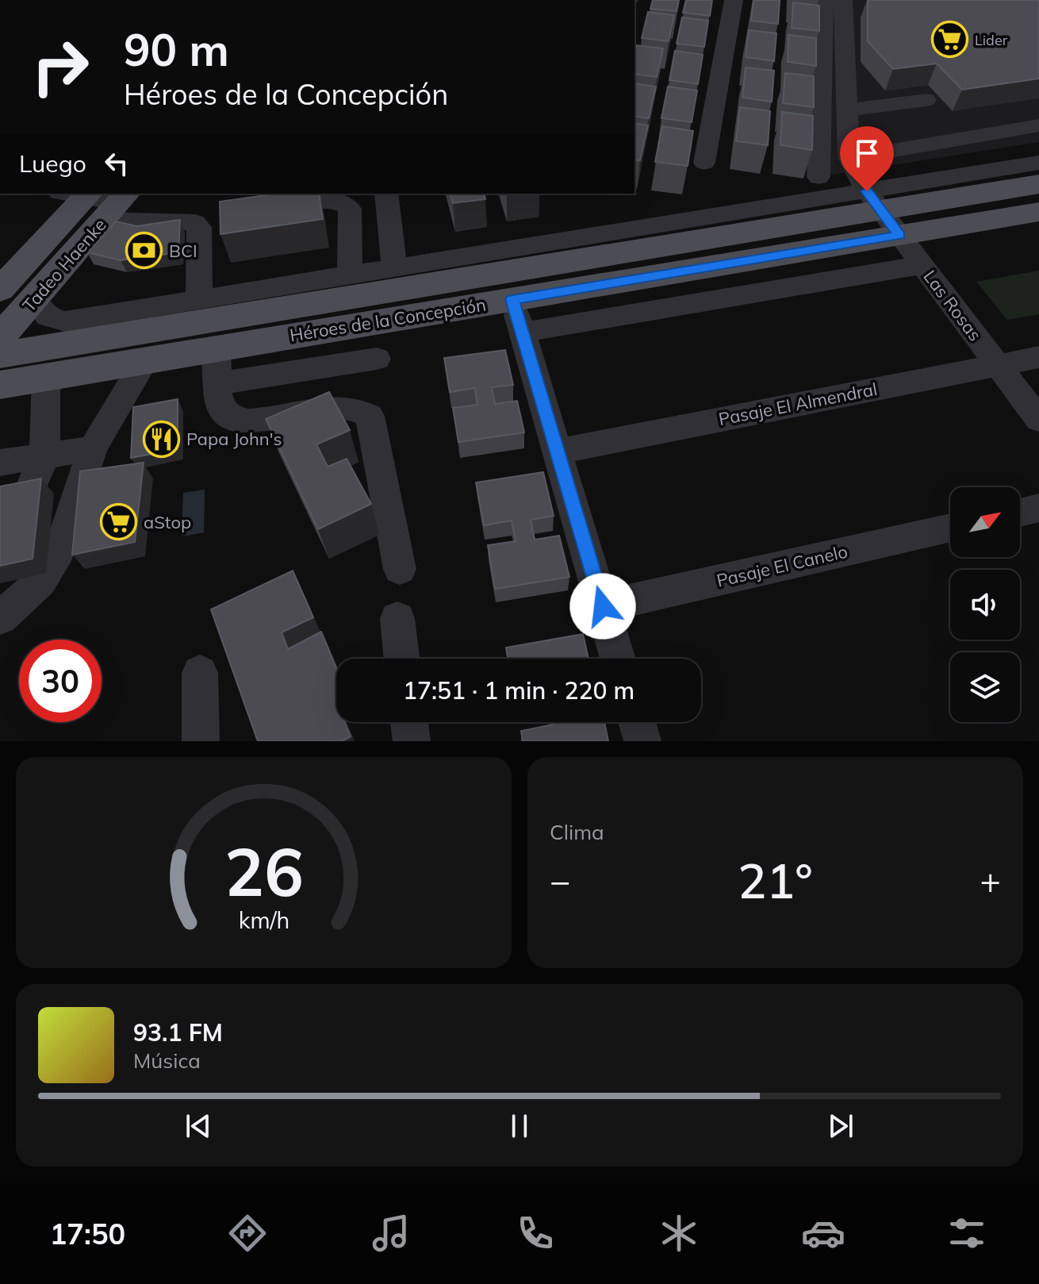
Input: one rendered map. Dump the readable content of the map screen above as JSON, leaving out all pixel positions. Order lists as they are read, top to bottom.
{
  "streets": {
    "main road": ["Tadeo Haenke", "Héroes de la Concepción"],
    "street": ["Las Rosas", "Pasaje El Almendral", "Pasaje El Canelo"]
  },
  "crossings": [
    ["Las Rosas", "Héroes de la Concepción"],
    ["Las Rosas", "Pasaje El Almendral"]
  ],
  "places": {
    "supermarket": ["Lider", "aStop"],
    "bank": ["BCI"],
    "restaurant": ["Papa John's"]
  },
  "north": "top right",
  "page": {
    "turn": ["90 m", "Héroes de la Concepción"],
    "then": "Luego",
    "limit": "30",
    "trip": "17:51 · 1 min · 220 m",
    "tile": "Clima",
    "heat": ["−", "21°", "+"],
    "song": ["93.1 FM", "Música"],
    "tabs": "17:50",
    "gauge": ["26", "km/h"]
  }
}
